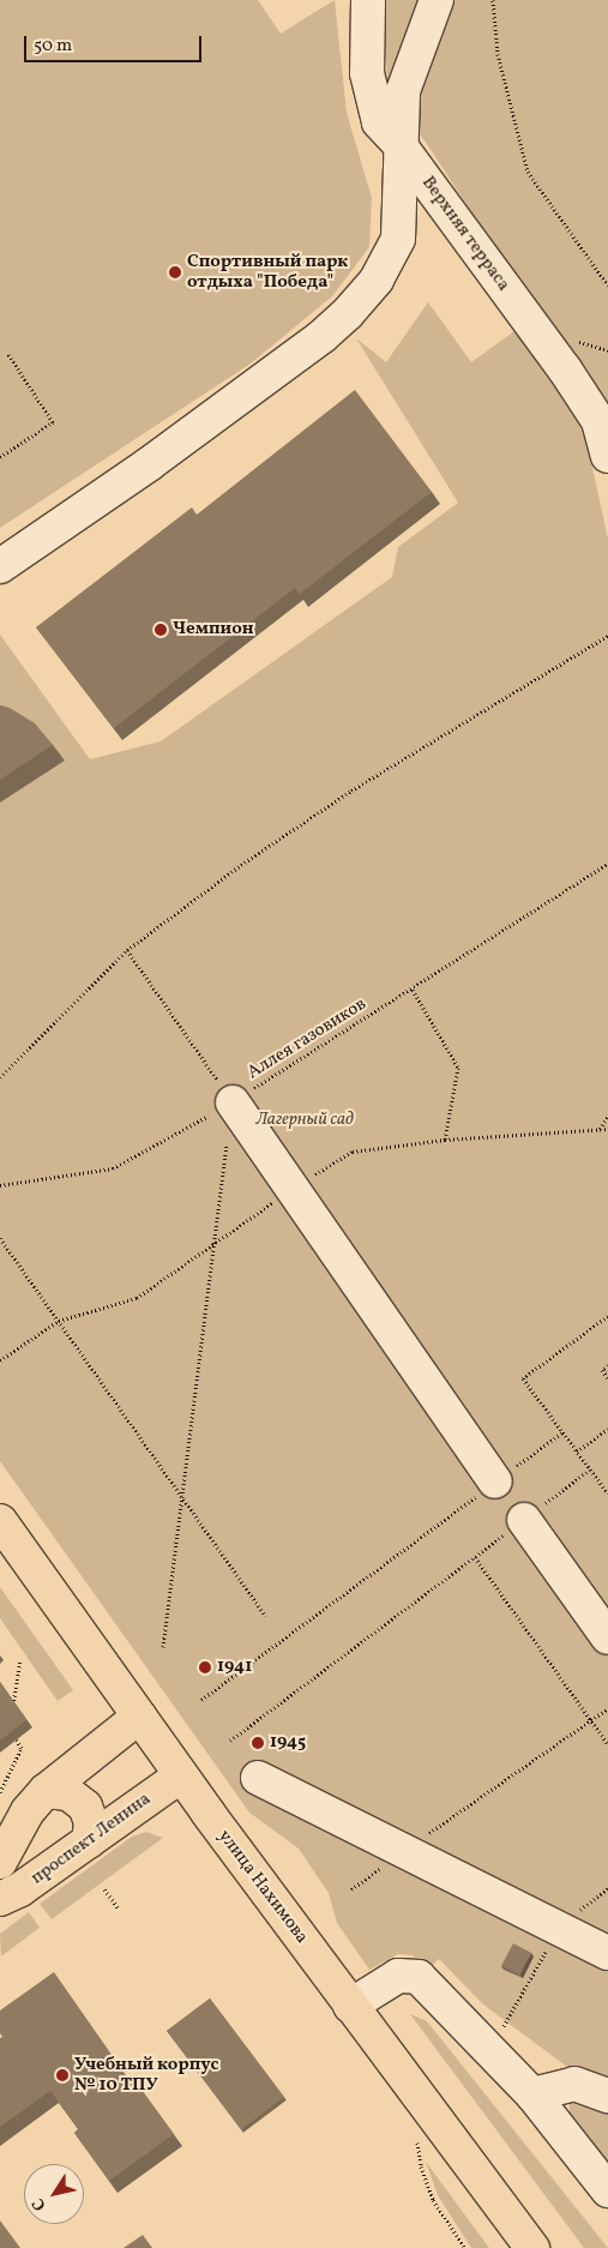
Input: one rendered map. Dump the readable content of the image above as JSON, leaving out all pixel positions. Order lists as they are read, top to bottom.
{
  "streets": {
    "main road": ["проспект Ленина", "улица Нахимова"],
    "street": ["Верхняя терраса"],
    "path": ["Аллея газовиков"]
  },
  "crossings": [
    ["проспект Ленина", "улица Нахимова"]
  ],
  "parks": ["Лагерный сад"],
  "places": [
    "Спортивный парк отдыха \"Победа\"",
    "Чемпион",
    "1941",
    "1945",
    "Учебный корпус № 10 ТПУ"
  ],
  "scale_bar": "50 m",
  "north": "bottom left"
}
